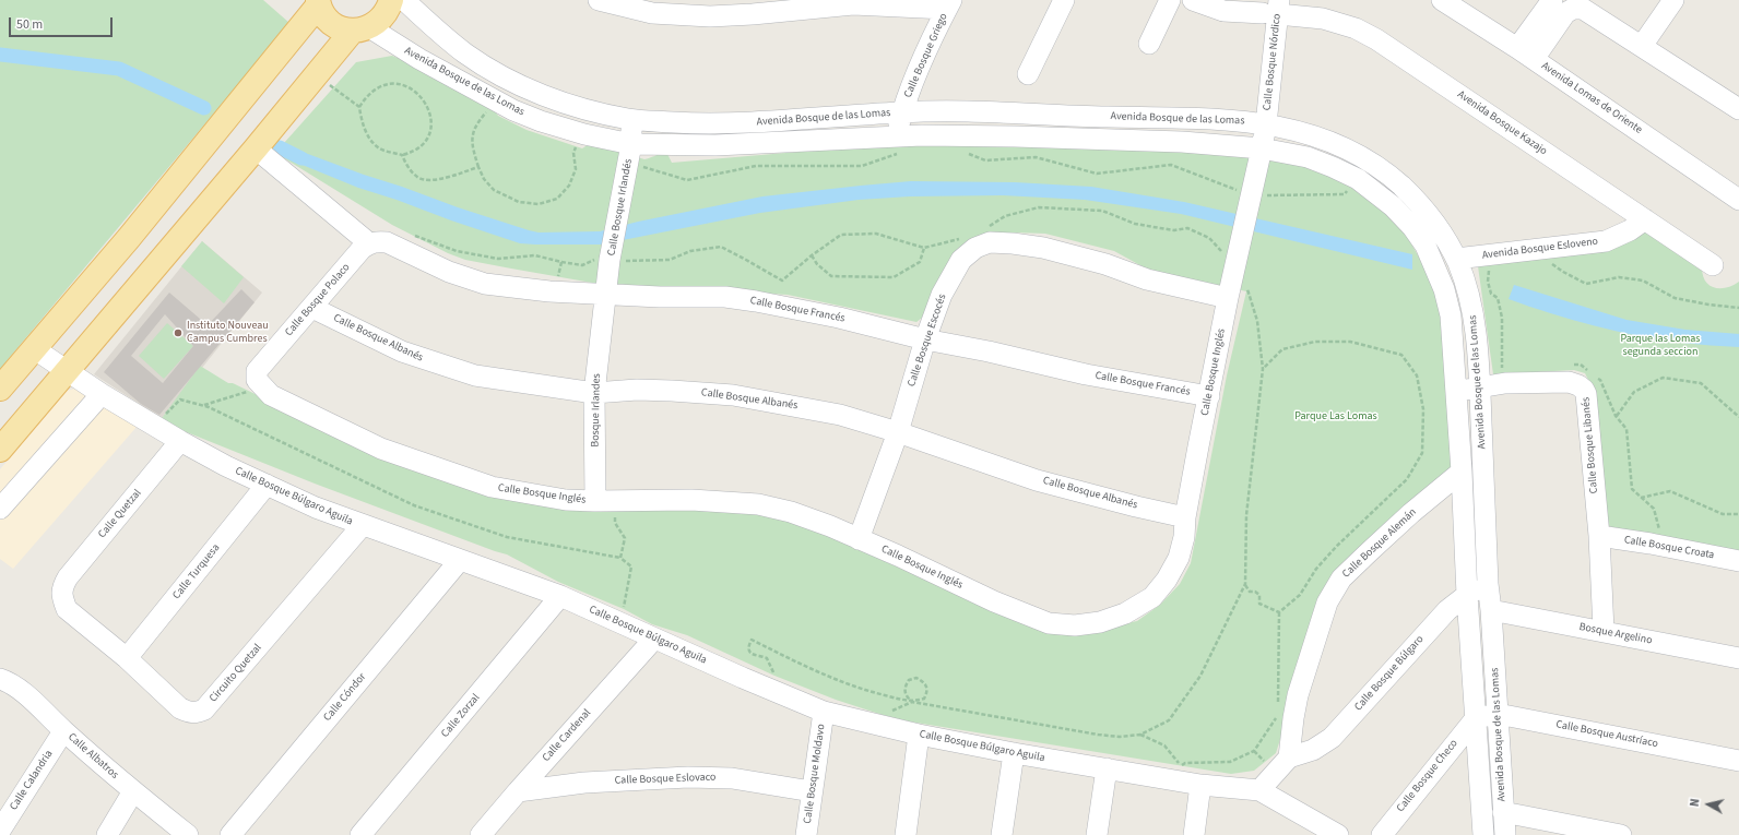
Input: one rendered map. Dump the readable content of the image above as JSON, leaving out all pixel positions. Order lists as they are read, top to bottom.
{
  "streets": {
    "street": [
      "Calle Bosque Griego",
      "Calle Bosque Nórdico",
      "Avenida Bosque de las Lomas",
      "Avenida Lomas de Oriente",
      "Avenida Bosque Kazajo",
      "Calle Bosque Irlandés",
      "Avenida Bosque Esloveno",
      "Calle Bosque Polaco",
      "Calle Bosque Francés",
      "Calle Bosque Albanés",
      "Calle Bosque Escocés",
      "Calle Bosque Inglés",
      "Bosque Irlandes",
      "Calle Bosque Libanés",
      "Calle Bosque Búlgaro Aguila",
      "Calle Quetzal",
      "Calle Bosque Alemán",
      "Calle Bosque Croata",
      "Calle Turquesa",
      "Bosque Argelino",
      "Circuito Quetzal",
      "Calle Bosque Búlgaro",
      "Calle Cóndor",
      "Calle Zorzal",
      "Calle Bosque Austríaco",
      "Calle Cardenal",
      "Calle Albatros",
      "Calle Bosque Moldavo",
      "Calle Bosque Checo",
      "Calle Bosque Eslovaco",
      "Calle Calandria"
    ]
  },
  "crossings": [
    ["Calle Bosque Griego", "Avenida Bosque de las Lomas"],
    ["Calle Bosque Nórdico", "Avenida Bosque de las Lomas"],
    ["Calle Bosque Nórdico", "Avenida Bosque Kazajo"],
    ["Calle Bosque Nórdico", "Calle Bosque Inglés"],
    ["Avenida Bosque de las Lomas", "Calle Bosque Irlandés"],
    ["Avenida Bosque de las Lomas", "Avenida Bosque Esloveno"],
    ["Avenida Bosque de las Lomas", "Calle Bosque Inglés"],
    ["Avenida Bosque de las Lomas", "Calle Bosque Libanés"],
    ["Avenida Bosque de las Lomas", "Calle Bosque Alemán"],
    ["Avenida Bosque de las Lomas", "Bosque Argelino"],
    ["Avenida Bosque de las Lomas", "Calle Bosque Búlgaro"],
    ["Avenida Bosque de las Lomas", "Calle Bosque Austríaco"],
    ["Avenida Bosque de las Lomas", "Calle Bosque Checo"],
    ["Avenida Bosque Kazajo", "Avenida Bosque Esloveno"],
    ["Calle Bosque Irlandés", "Calle Bosque Francés"],
    ["Calle Bosque Irlandés", "Bosque Irlandes"],
    ["Calle Bosque Polaco", "Calle Bosque Francés"],
    ["Calle Bosque Polaco", "Calle Bosque Albanés"],
    ["Calle Bosque Polaco", "Calle Bosque Inglés"],
    ["Calle Bosque Francés", "Calle Bosque Escocés"],
    ["Calle Bosque Francés", "Calle Bosque Inglés"],
    ["Calle Bosque Francés", "Bosque Irlandes"],
    ["Calle Bosque Albanés", "Calle Bosque Escocés"],
    ["Calle Bosque Albanés", "Calle Bosque Inglés"],
    ["Calle Bosque Albanés", "Bosque Irlandes"],
    ["Calle Bosque Escocés", "Calle Bosque Inglés"],
    ["Calle Bosque Inglés", "Bosque Irlandes"],
    ["Calle Bosque Libanés", "Calle Bosque Croata"],
    ["Calle Bosque Libanés", "Bosque Argelino"],
    ["Calle Bosque Búlgaro Aguila", "Calle Quetzal"],
    ["Calle Bosque Búlgaro Aguila", "Calle Turquesa"],
    ["Calle Bosque Búlgaro Aguila", "Circuito Quetzal"],
    ["Calle Bosque Búlgaro Aguila", "Calle Cóndor"],
    ["Calle Bosque Búlgaro Aguila", "Calle Zorzal"],
    ["Calle Bosque Búlgaro Aguila", "Calle Cardenal"],
    ["Calle Bosque Búlgaro Aguila", "Calle Bosque Moldavo"],
    ["Calle Quetzal", "Circuito Quetzal"],
    ["Calle Bosque Alemán", "Calle Bosque Búlgaro"],
    ["Calle Turquesa", "Circuito Quetzal"],
    ["Calle Bosque Austríaco", "Calle Bosque Checo"],
    ["Calle Cardenal", "Calle Bosque Eslovaco"],
    ["Calle Albatros", "Calle Calandria"],
    ["Calle Bosque Moldavo", "Calle Bosque Eslovaco"]
  ],
  "parks": ["Parque las Lomas segunda seccion", "Parque Las Lomas"],
  "places": ["Instituto Nouveau Campus Cumbres"],
  "scale_bar": "50 m",
  "north": "left"
}
